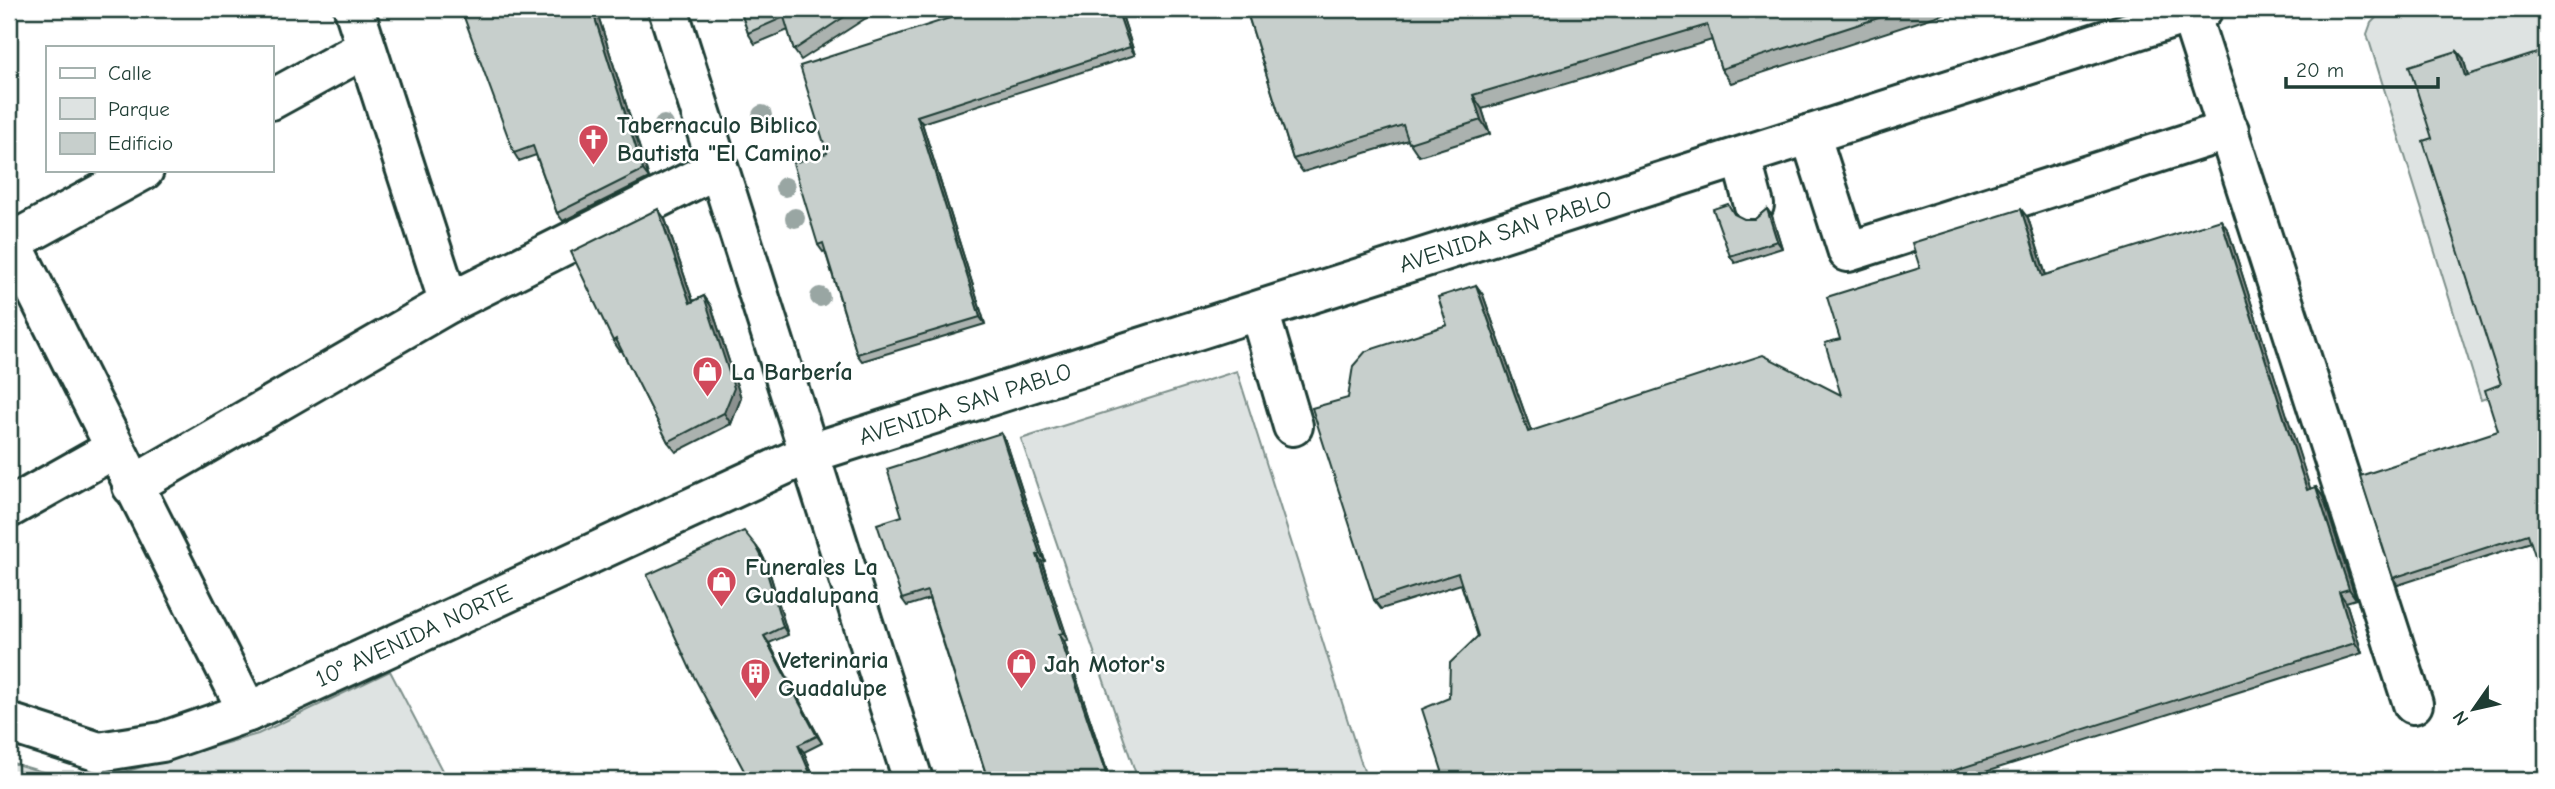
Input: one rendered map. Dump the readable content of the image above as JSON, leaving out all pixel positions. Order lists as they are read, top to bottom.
{
  "streets": {
    "street": ["AVENIDA SAN PABLO", "10° AVENIDA NORTE"]
  },
  "crossings": [
    ["AVENIDA SAN PABLO", "10° AVENIDA NORTE"]
  ],
  "places": {
    "church": ["Tabernaculo Biblico Bautista \"El Camino\""],
    "shop": ["La Barbería", "Funerales La Guadalupana", "Jah Motor's"],
    "building": ["Veterinaria Guadalupe"]
  },
  "legend": ["Calle", "Parque", "Edificio"],
  "scale_bar": "20 m",
  "north": "bottom left"
}
